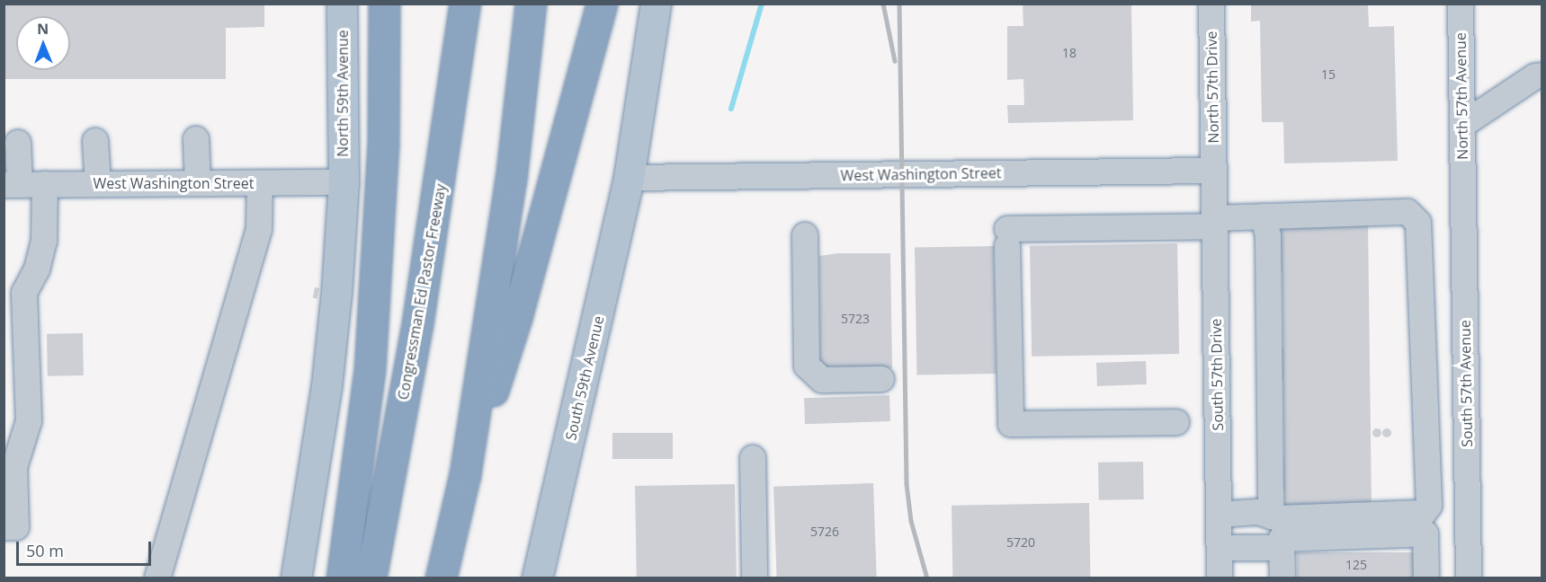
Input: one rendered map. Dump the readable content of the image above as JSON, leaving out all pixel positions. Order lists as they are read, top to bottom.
{
  "streets": {
    "highway": ["Congressman Ed Pastor Freeway"],
    "main road": ["North 59th Avenue", "South 59th Avenue"],
    "street": [
      "North 57th Drive",
      "North 57th Avenue",
      "West Washington Street",
      "South 57th Drive",
      "South 57th Avenue"
    ]
  },
  "crossings": [
    ["North 57th Drive", "West Washington Street"],
    ["North 57th Drive", "South 57th Drive"],
    ["North 59th Avenue", "West Washington Street"],
    ["North 57th Avenue", "South 57th Avenue"],
    ["West Washington Street", "South 57th Drive"],
    ["West Washington Street", "South 59th Avenue"]
  ],
  "house_numbers": [
    "18",
    "15",
    "5723",
    "5726",
    "5720",
    "125"
  ],
  "scale_bar": "50 m",
  "north": "top"
}
